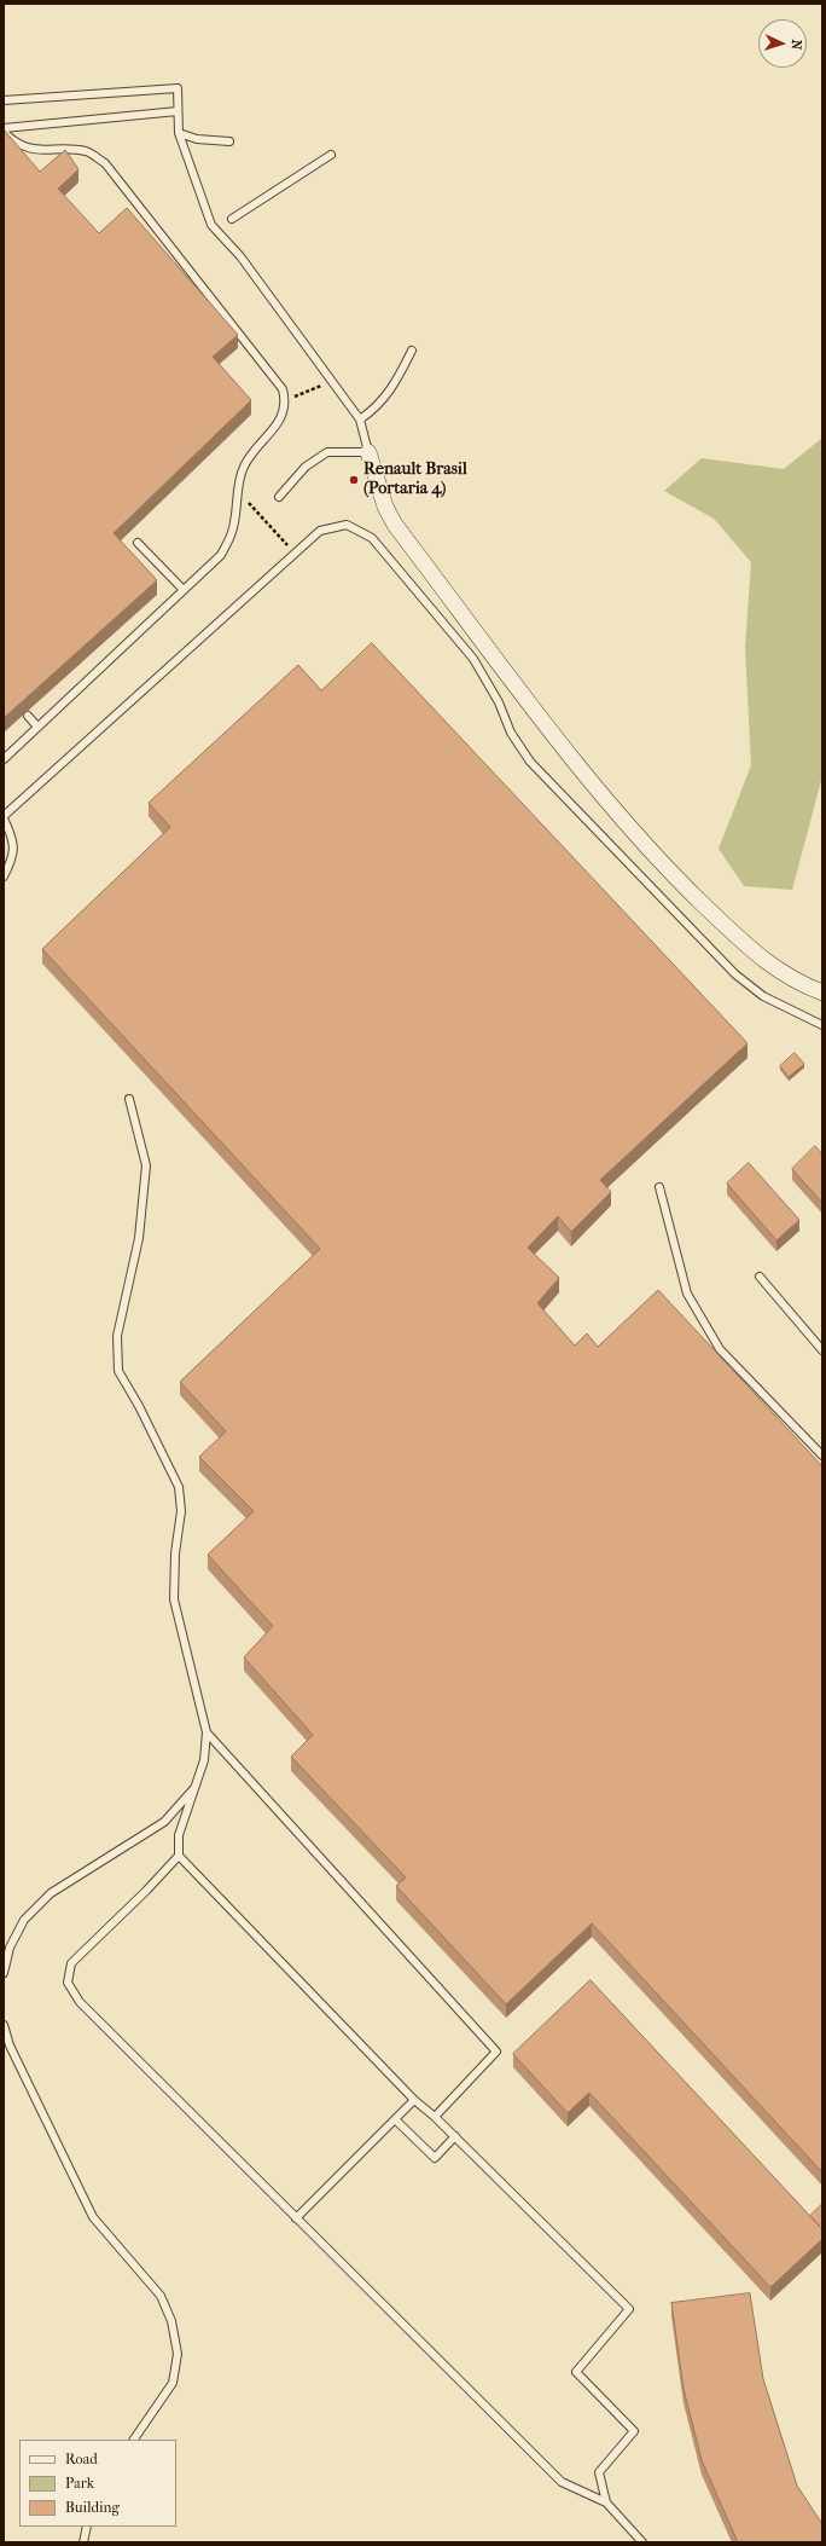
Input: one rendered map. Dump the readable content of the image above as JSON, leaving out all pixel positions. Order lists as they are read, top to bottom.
{
  "places": ["Renault Brasil (Portaria 4)"],
  "legend": ["Road", "Park", "Building"],
  "north": "right"
}
